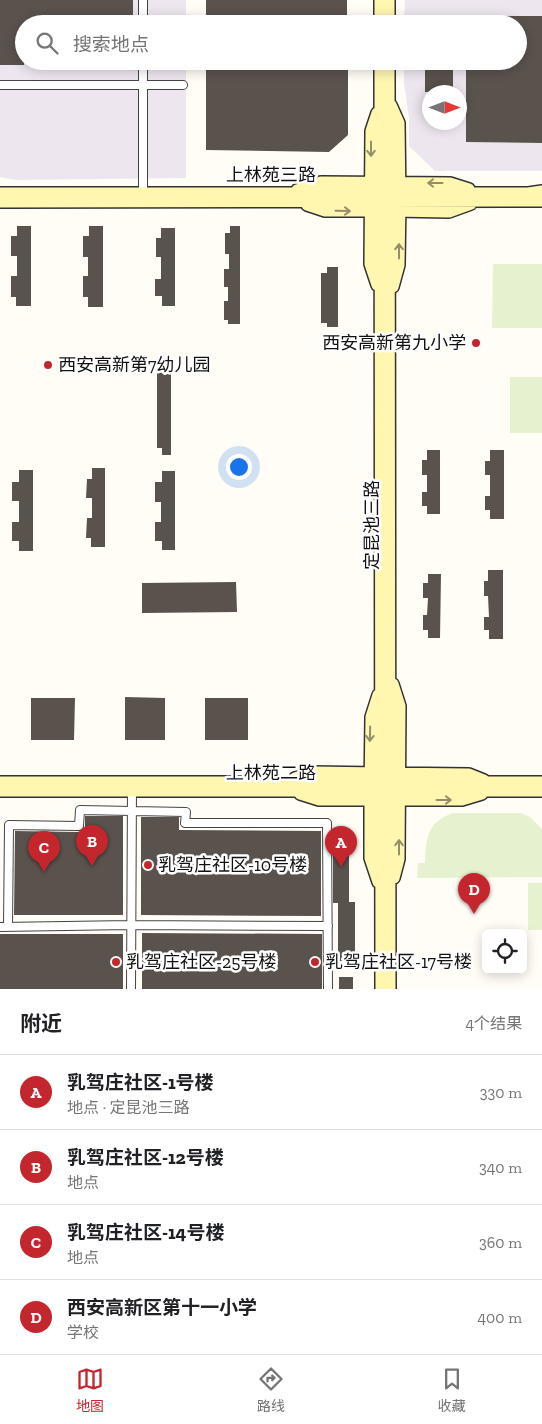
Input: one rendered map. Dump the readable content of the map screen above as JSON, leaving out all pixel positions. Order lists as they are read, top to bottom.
{
  "streets": {
    "street": ["上林苑三路", "定昆池三路", "上林苑二路"]
  },
  "crossings": [
    ["上林苑三路", "定昆池三路"],
    ["定昆池三路", "上林苑二路"]
  ],
  "places": [
    "西安高新第九小学",
    "西安高新第7幼儿园",
    "乳驾庄社区-10号楼",
    "乳驾庄社区-25号楼",
    "乳驾庄社区-17号楼"
  ],
  "north": "right",
  "page": {
    "search": "搜索地点",
    "pins": [
      "B",
      "A",
      "C",
      "D"
    ],
    "heading": ["附近", "4个结果"],
    "list": [
      {
        "mark": "A",
        "name": "乳驾庄社区-1号楼",
        "note": "地点 · 定昆池三路",
        "value": "330 m"
      },
      {
        "mark": "B",
        "name": "乳驾庄社区-12号楼",
        "note": "地点",
        "value": "340 m"
      },
      {
        "mark": "C",
        "name": "乳驾庄社区-14号楼",
        "note": "地点",
        "value": "360 m"
      },
      {
        "mark": "D",
        "name": "西安高新区第十一小学",
        "note": "学校",
        "value": "400 m"
      }
    ],
    "nav": ["地图", "路线", "收藏"]
  }
}
